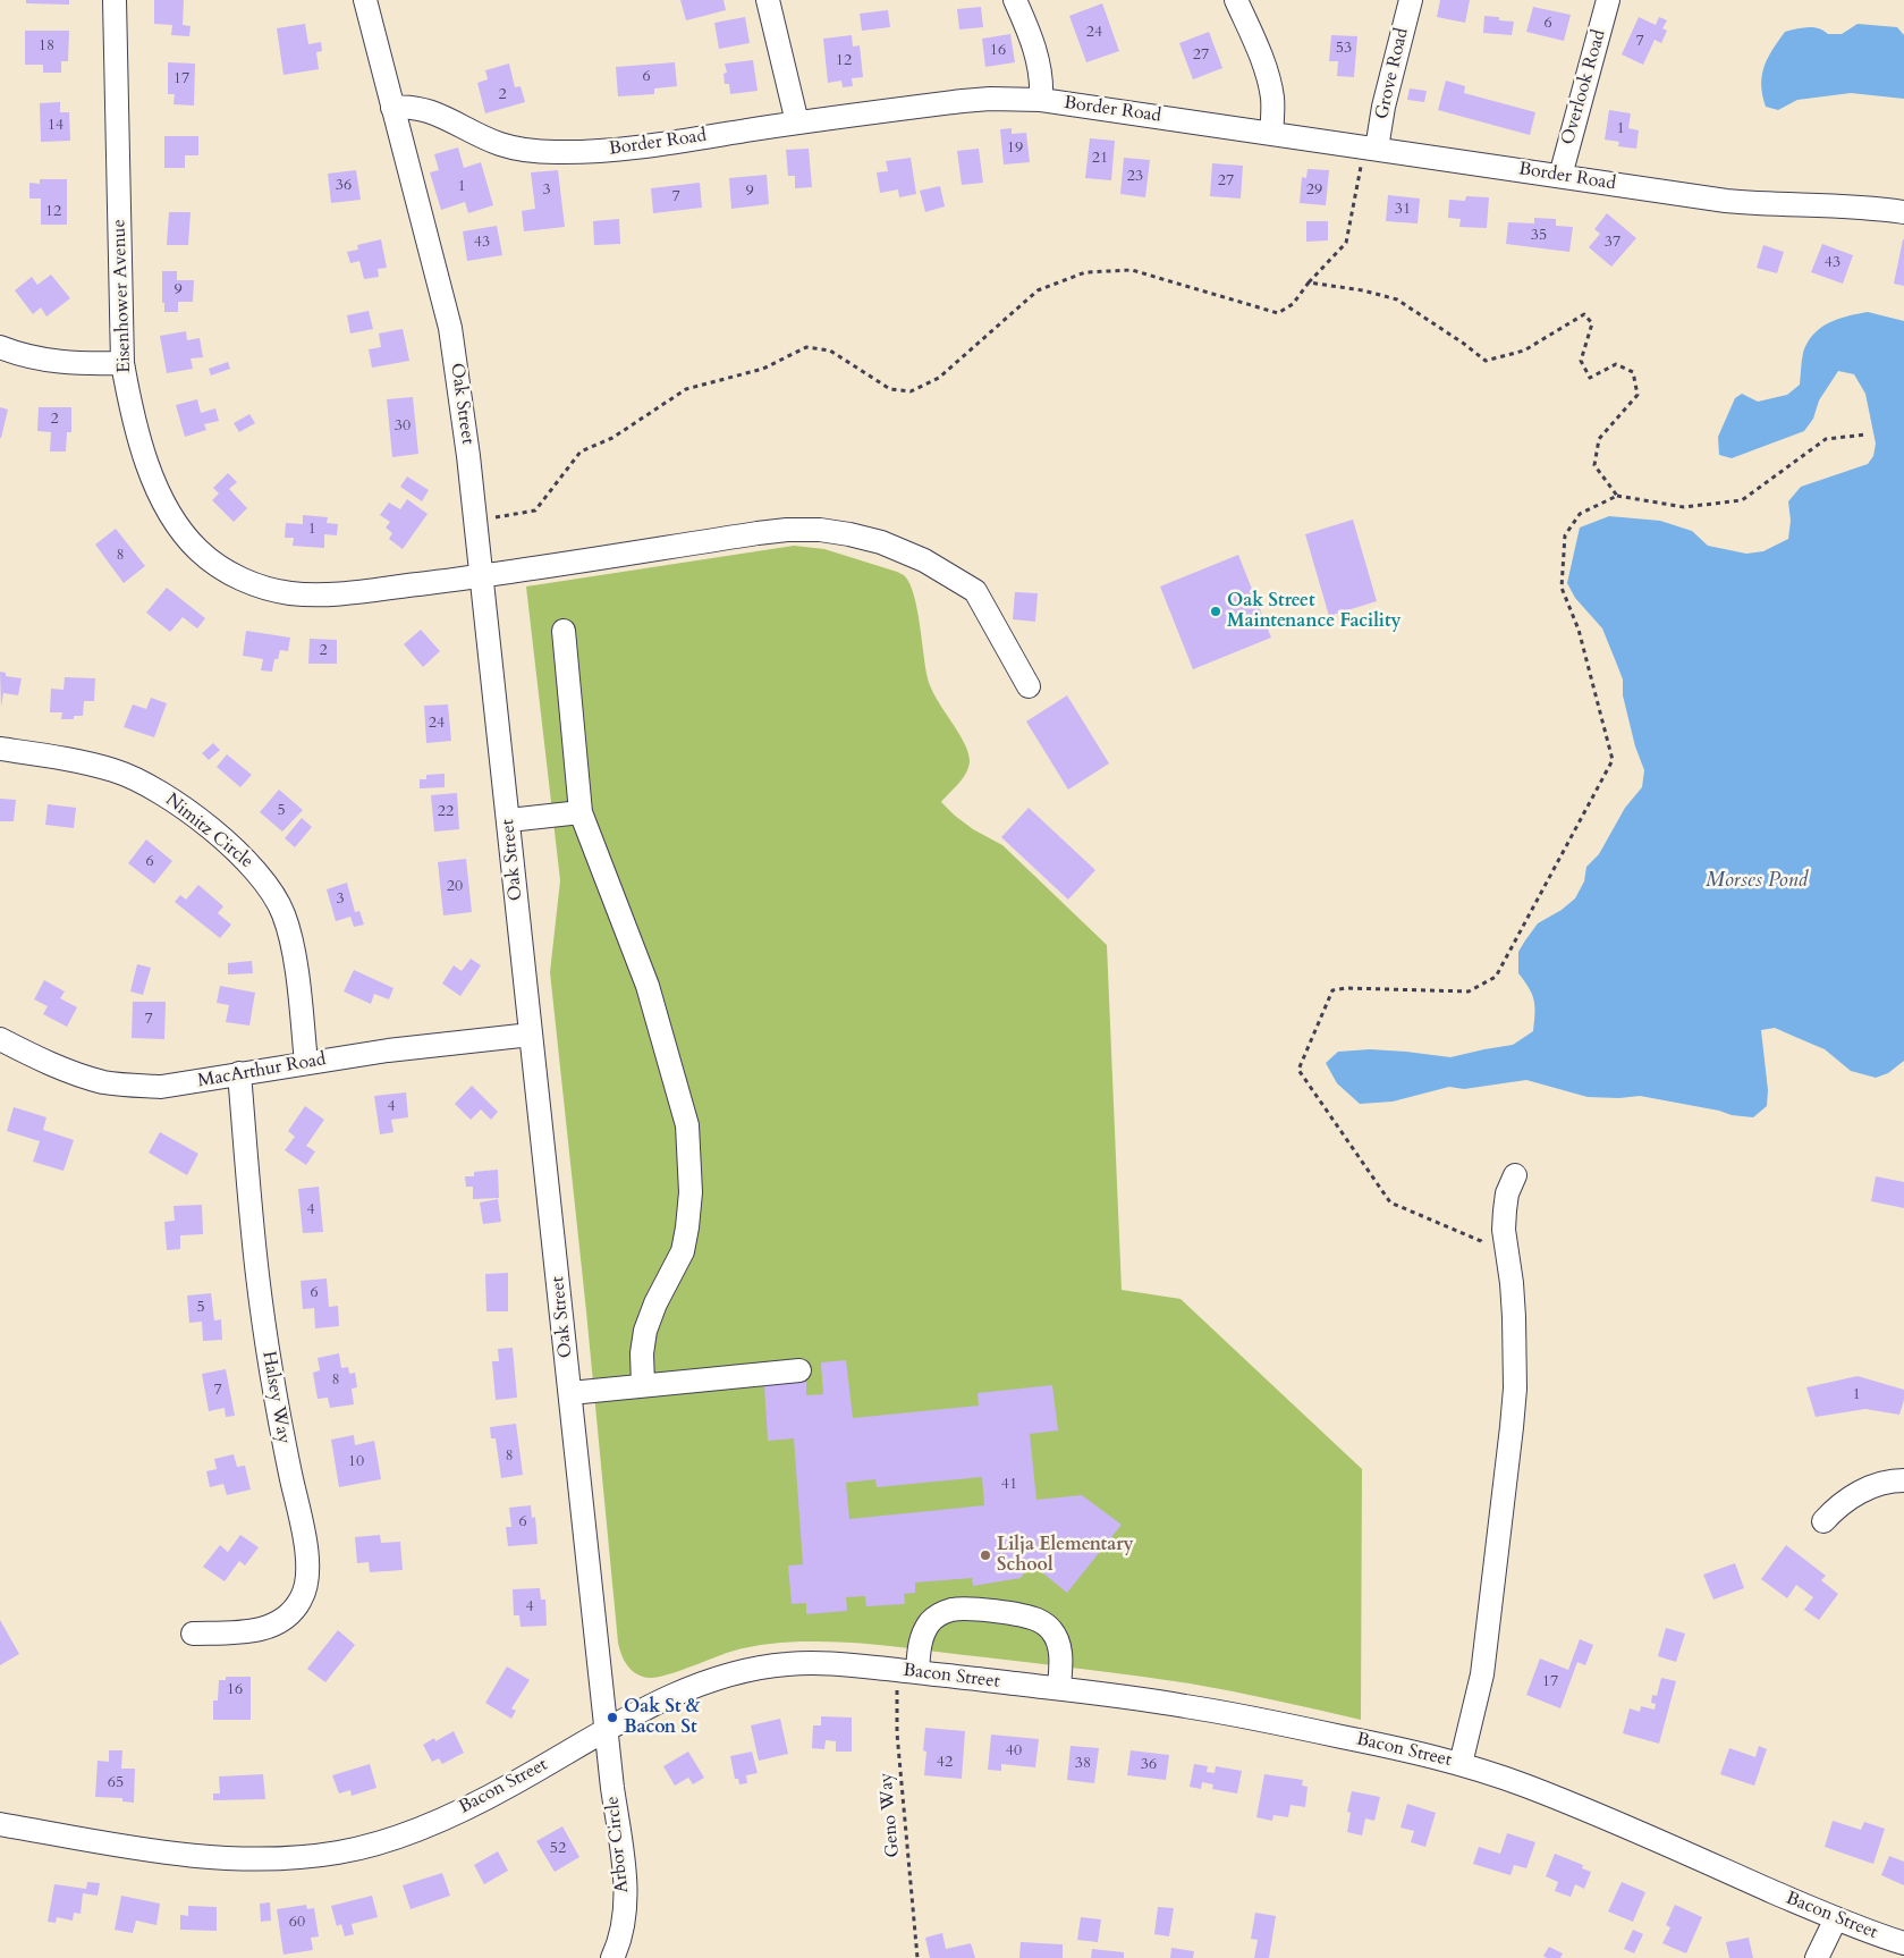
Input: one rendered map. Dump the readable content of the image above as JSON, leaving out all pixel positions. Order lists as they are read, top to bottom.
{
  "streets": {
    "street": [
      "Grove Road",
      "Overlook Road",
      "Border Road",
      "Eisenhower Avenue",
      "Oak Street",
      "Nimitz Circle",
      "MacArthur Road",
      "Halsey Way",
      "Bacon Street",
      "Arbor Circle"
    ],
    "path": ["Geno Way"]
  },
  "crossings": [
    ["Grove Road", "Border Road"],
    ["Overlook Road", "Border Road"],
    ["Border Road", "Oak Street"],
    ["Eisenhower Avenue", "Oak Street"],
    ["Oak Street", "MacArthur Road"],
    ["Oak Street", "Bacon Street"],
    ["Oak Street", "Arbor Circle"],
    ["Nimitz Circle", "MacArthur Road"],
    ["MacArthur Road", "Halsey Way"],
    ["Bacon Street", "Geno Way"],
    ["Bacon Street", "Arbor Circle"]
  ],
  "water": ["Morses Pond"],
  "places": ["Oak Street Maintenance Facility", "Lilja Elementary School", "Oak St & Bacon St"],
  "house_numbers": [
    "6",
    "24",
    "7",
    "18",
    "53",
    "16",
    "27",
    "12",
    "6",
    "17",
    "2",
    "14",
    "1",
    "19",
    "21",
    "23",
    "27",
    "36",
    "1",
    "3",
    "29",
    "9",
    "7",
    "31",
    "12",
    "35",
    "43",
    "37",
    "43",
    "9",
    "2",
    "30",
    "1",
    "8",
    "2",
    "24",
    "5",
    "22",
    "6",
    "20",
    "3",
    "7",
    "4",
    "4",
    "6",
    "5",
    "8",
    "7",
    "1",
    "8",
    "10",
    "41",
    "6",
    "4",
    "17",
    "16",
    "40",
    "42",
    "38",
    "36",
    "65",
    "52",
    "60"
  ]
}
